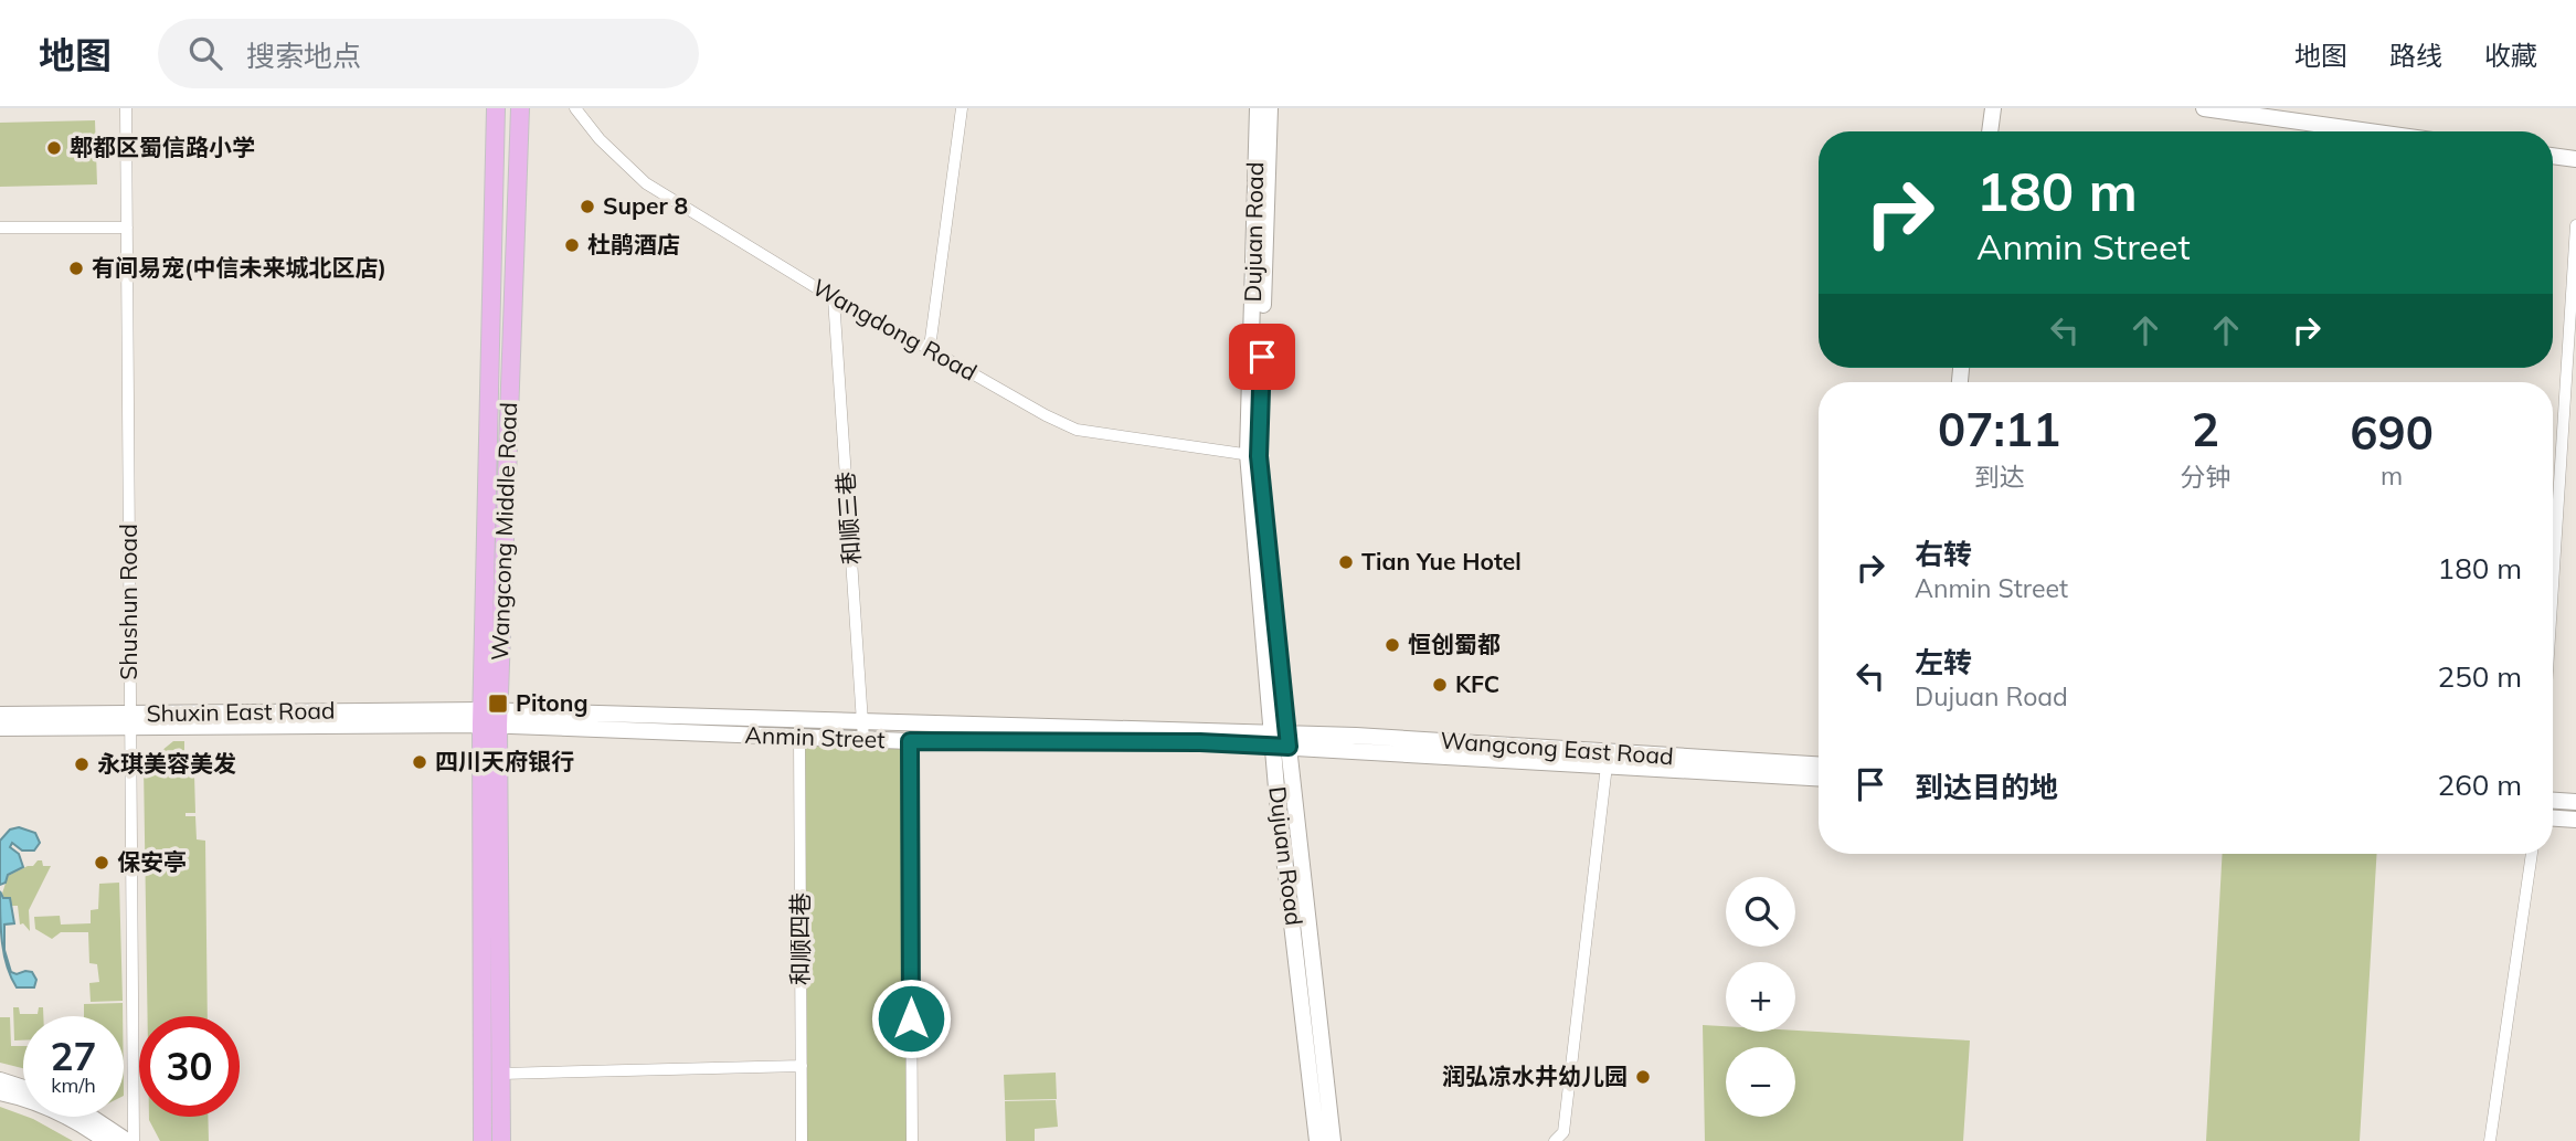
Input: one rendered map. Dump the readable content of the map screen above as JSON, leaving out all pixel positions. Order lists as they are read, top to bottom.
{
  "streets": {
    "main road": [
      "Dujuan Road",
      "Wangcong Middle Road",
      "Shuxin East Road",
      "Anmin Street",
      "Wangcong East Road"
    ],
    "street": [
      "Wangdong Road",
      "和顺三巷",
      "Shushun Road",
      "和顺四巷"
    ]
  },
  "crossings": [
    ["Dujuan Road", "Wangdong Road"],
    ["Dujuan Road", "Anmin Street"],
    ["Dujuan Road", "Wangcong East Road"],
    ["Wangdong Road", "和顺三巷"],
    ["和顺三巷", "Anmin Street"],
    ["Wangcong Middle Road", "Shuxin East Road"],
    ["Wangcong Middle Road", "Anmin Street"],
    ["Shushun Road", "Shuxin East Road"],
    ["Shuxin East Road", "Anmin Street"],
    ["Anmin Street", "Wangcong East Road"],
    ["Anmin Street", "和顺四巷"]
  ],
  "places": {
    "other": [
      "郫都区蜀信路小学",
      "Super 8",
      "杜鹃酒店",
      "有间易宠(中信未来城北区店)",
      "Tian Yue Hotel",
      "恒创蜀都",
      "KFC",
      "四川天府银行",
      "永琪美容美发",
      "保安亭",
      "润弘凉水井幼儿园"
    ],
    "transit": ["Pitong"]
  },
  "page": {
    "header": "地图",
    "search": "搜索地点",
    "nav": ["地图", "路线", "收藏"],
    "turn": ["180 m", "Anmin Street"],
    "eta": [
      "07:11",
      "到达",
      "2",
      "分钟",
      "690",
      "m"
    ],
    "list": [
      {
        "name": "右转",
        "note": "Anmin Street",
        "value": "180 m"
      },
      {
        "name": "左转",
        "note": "Dujuan Road",
        "value": "250 m"
      },
      {
        "name": "到达目的地",
        "value": "260 m"
      }
    ],
    "map_buttons": ["+", "−"],
    "speed": "27 km/h",
    "limit": "30"
  }
}
